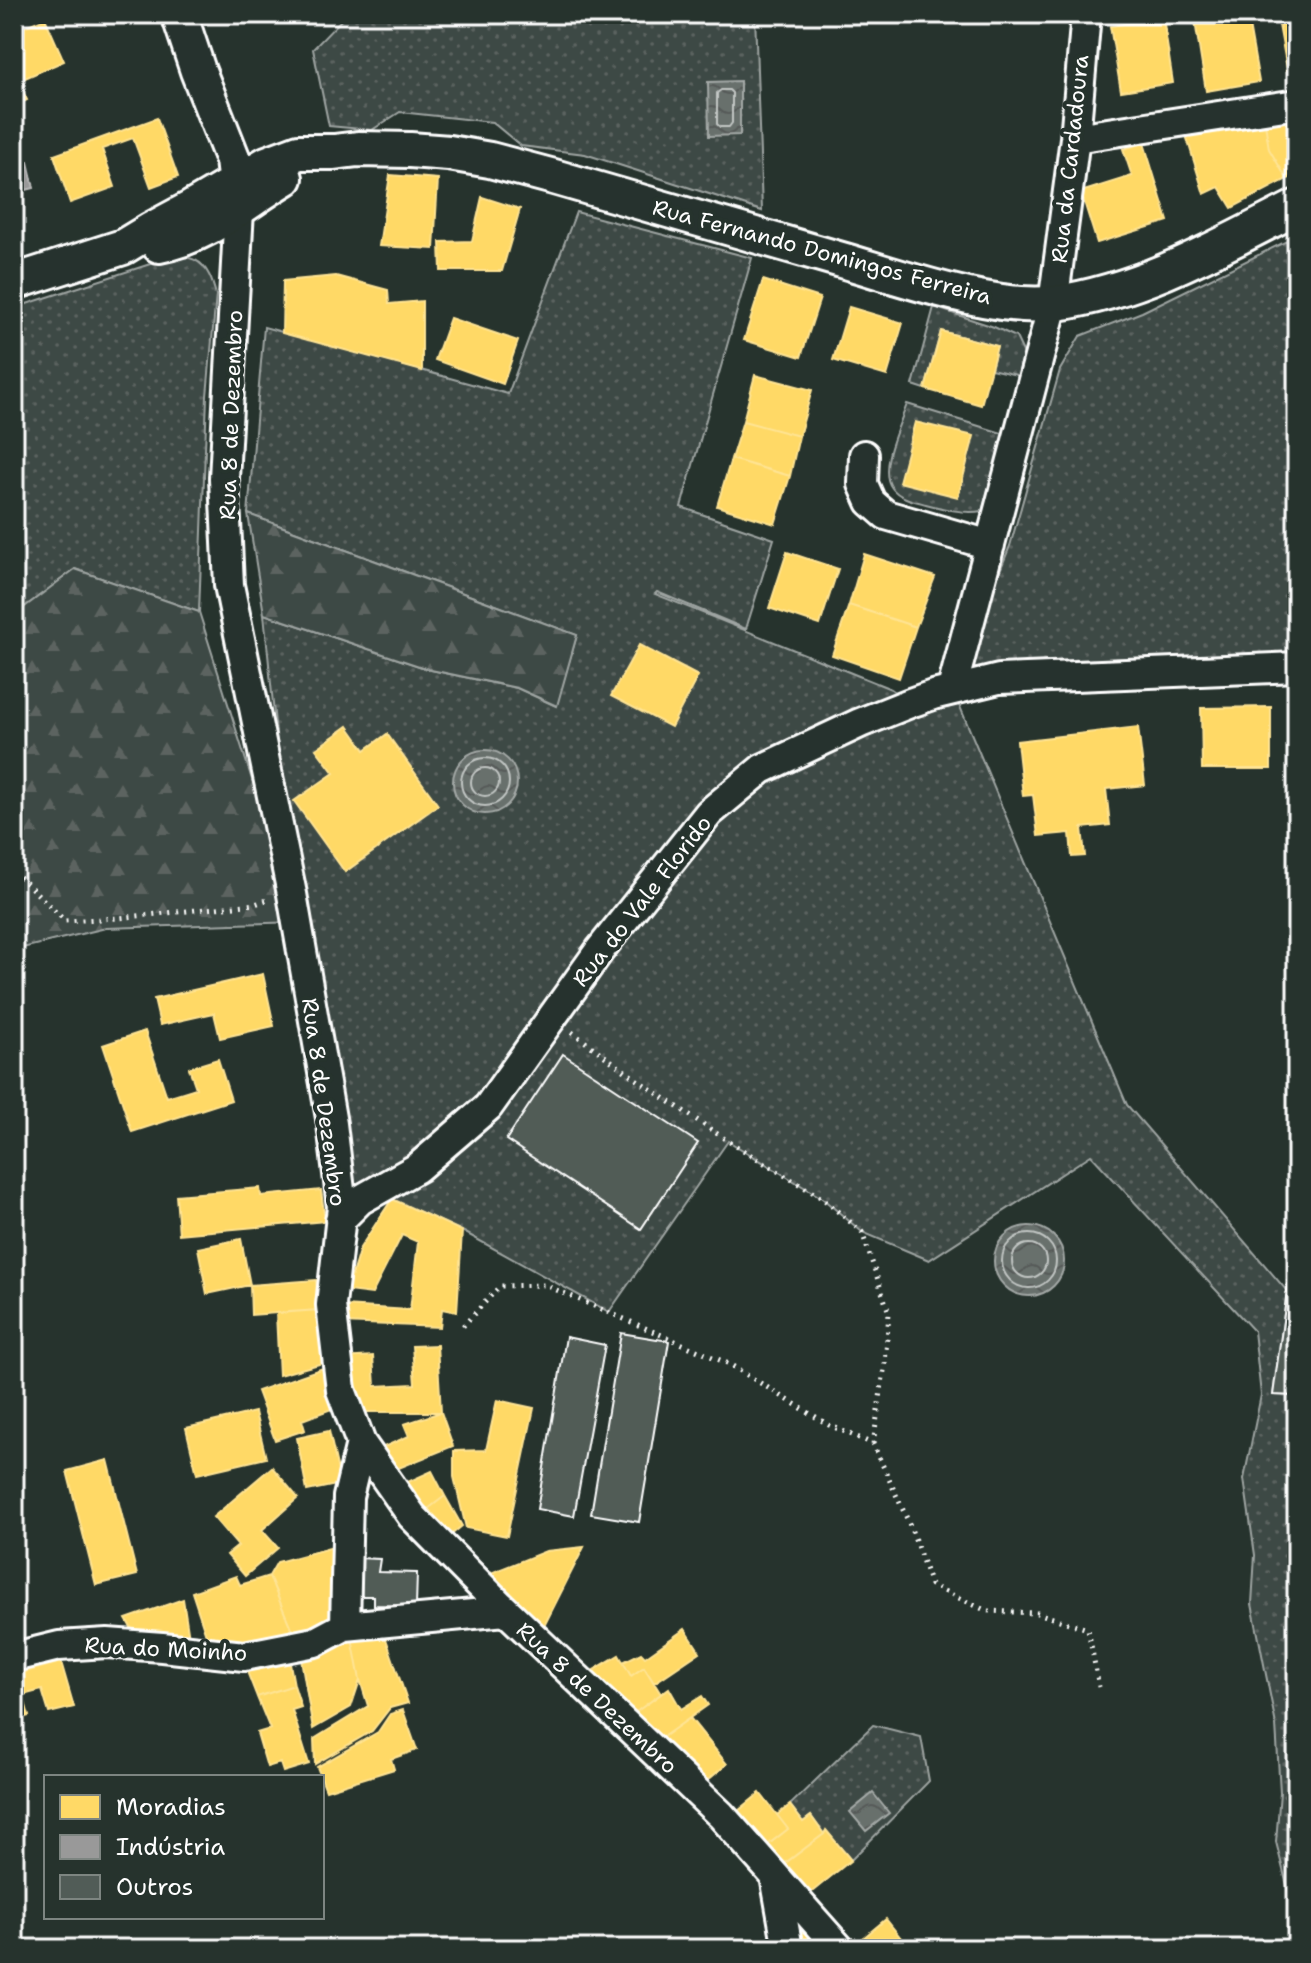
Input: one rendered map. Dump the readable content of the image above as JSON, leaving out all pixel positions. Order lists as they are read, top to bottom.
{
  "streets": {
    "street": [
      "Rua da Cardadoura",
      "Rua Fernando Domingos Ferreira",
      "Rua 8 de Dezembro",
      "Rua do Vale Florido",
      "Rua do Moinho"
    ]
  },
  "crossings": [
    ["Rua da Cardadoura", "Rua Fernando Domingos Ferreira"],
    ["Rua da Cardadoura", "Rua do Vale Florido"],
    ["Rua Fernando Domingos Ferreira", "Rua 8 de Dezembro"],
    ["Rua 8 de Dezembro", "Rua do Vale Florido"],
    ["Rua 8 de Dezembro", "Rua do Moinho"]
  ],
  "legend": ["Moradias", "Indústria", "Outros"]
}
